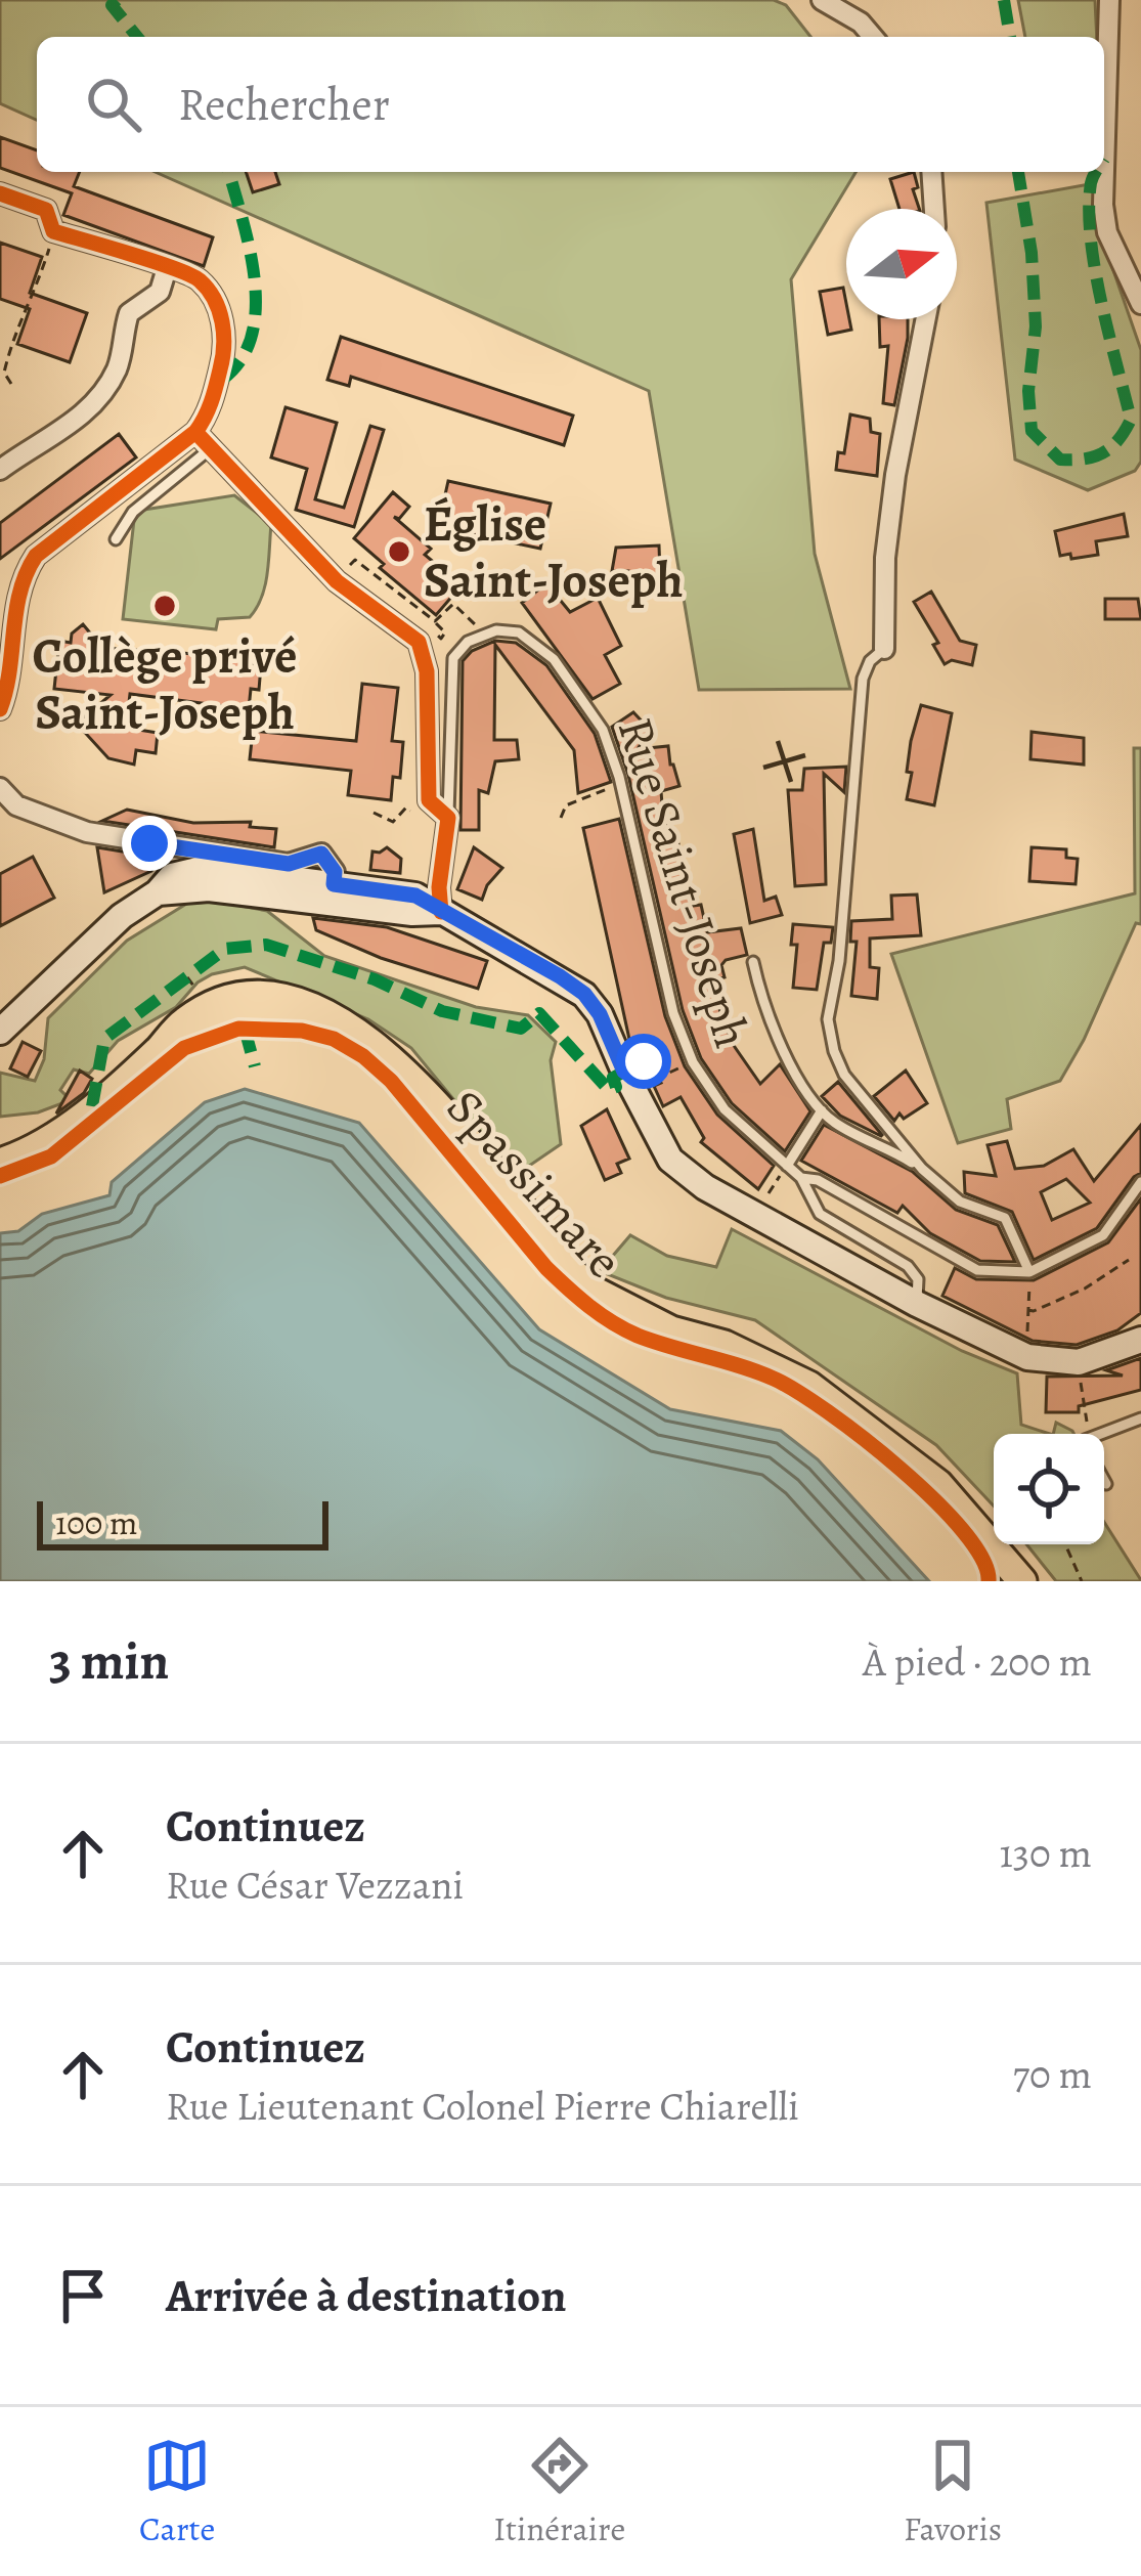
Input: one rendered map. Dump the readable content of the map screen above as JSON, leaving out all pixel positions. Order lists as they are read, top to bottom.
{
  "streets": {
    "lane": ["Rue Saint-Joseph"],
    "cycle path": ["Spassimare"]
  },
  "places": ["Église Saint-Joseph", "Collège privé Saint-Joseph"],
  "scale_bar": "100 m",
  "north": "right",
  "page": {
    "search": "Rechercher",
    "scale": "100 m",
    "heading": ["3 min", "À pied · 200 m"],
    "list": [
      ["Continuez", "Rue César Vezzani", "130 m"],
      ["Continuez", "Rue Lieutenant Colonel Pierre Chiarelli", "70 m"],
      "Arrivée à destination"
    ],
    "nav": ["Carte", "Itinéraire", "Favoris"]
  }
}
